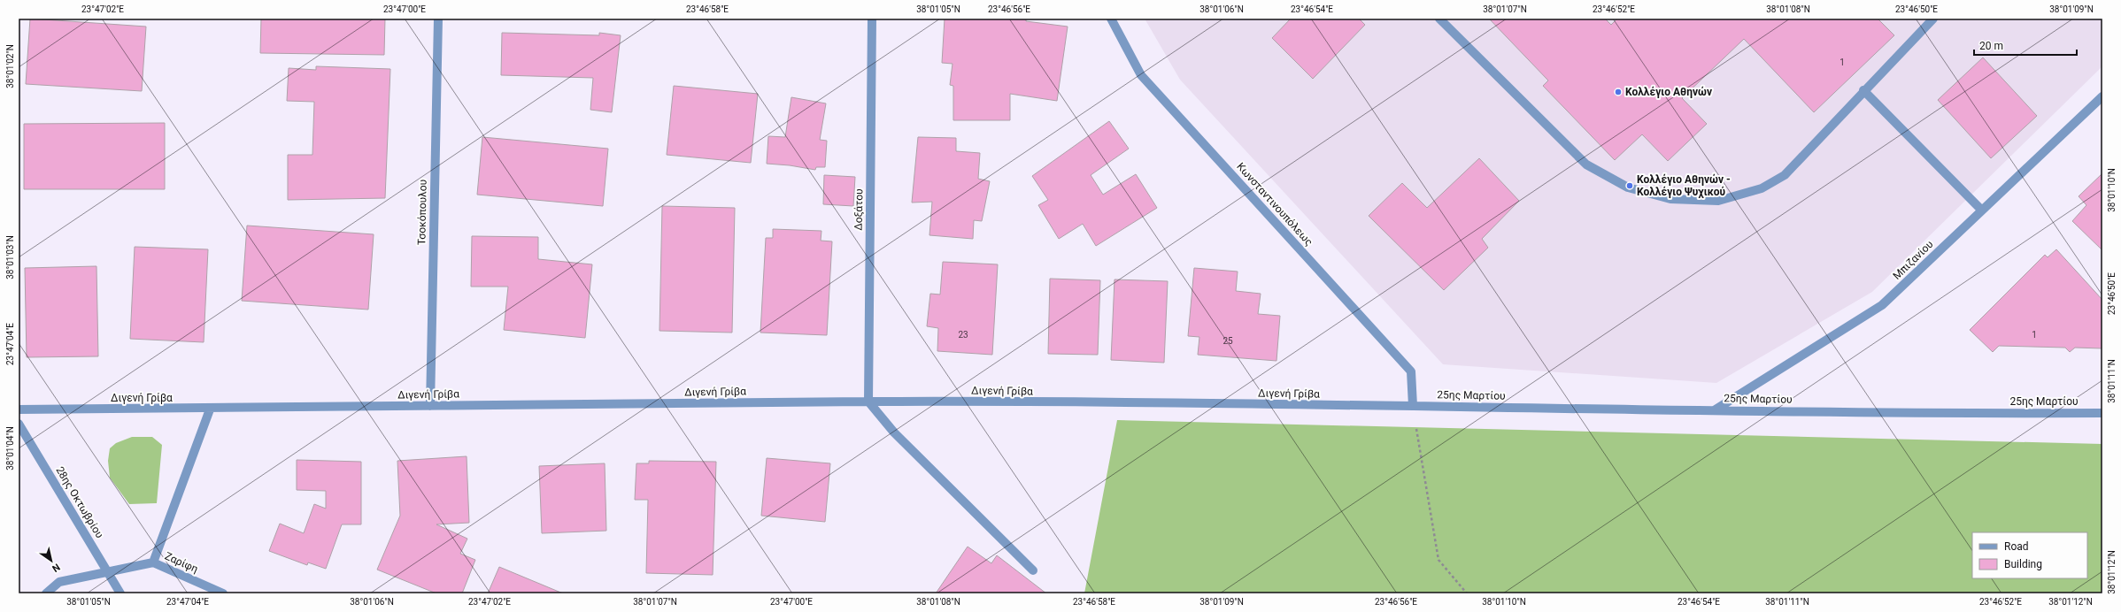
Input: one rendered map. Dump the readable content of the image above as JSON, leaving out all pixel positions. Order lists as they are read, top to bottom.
{
  "streets": {
    "street": [
      "Κωνσταντινουπόλεως",
      "Δοξάτου",
      "Τσοκόπουλου",
      "Μπιζανίου",
      "Διγενή Γρίβα",
      "25ης Μαρτίου",
      "28ης Οκτωβρίου",
      "Ζαρίφη"
    ]
  },
  "crossings": [
    ["Κωνσταντινουπόλεως", "Διγενή Γρίβα"],
    ["Κωνσταντινουπόλεως", "25ης Μαρτίου"],
    ["Δοξάτου", "Διγενή Γρίβα"],
    ["Τσοκόπουλου", "Διγενή Γρίβα"],
    ["Μπιζανίου", "25ης Μαρτίου"],
    ["Διγενή Γρίβα", "25ης Μαρτίου"],
    ["28ης Οκτωβρίου", "Ζαρίφη"]
  ],
  "places": ["Κολλέγιο Αθηνών", "Κολλέγιο Αθηνών - Κολλέγιο Ψυχικού"],
  "house_numbers": [
    "1",
    "23",
    "1",
    "25"
  ],
  "legend": ["Road", "Building"],
  "scale_bar": "20 m",
  "north": "bottom right",
  "coordinates": [
    "23°47'02\"E",
    "23°47'00\"E",
    "23°46'58\"E",
    "38°01'05\"N",
    "23°46'56\"E",
    "38°01'06\"N",
    "23°46'54\"E",
    "38°01'07\"N",
    "23°46'52\"E",
    "38°01'08\"N",
    "23°46'50\"E",
    "38°01'09\"N",
    "38°01'02\"N",
    "38°01'10\"N",
    "38°01'03\"N",
    "23°47'04\"E",
    "38°01'11\"N",
    "38°01'04\"N",
    "38°01'12\"N"
  ]
}
